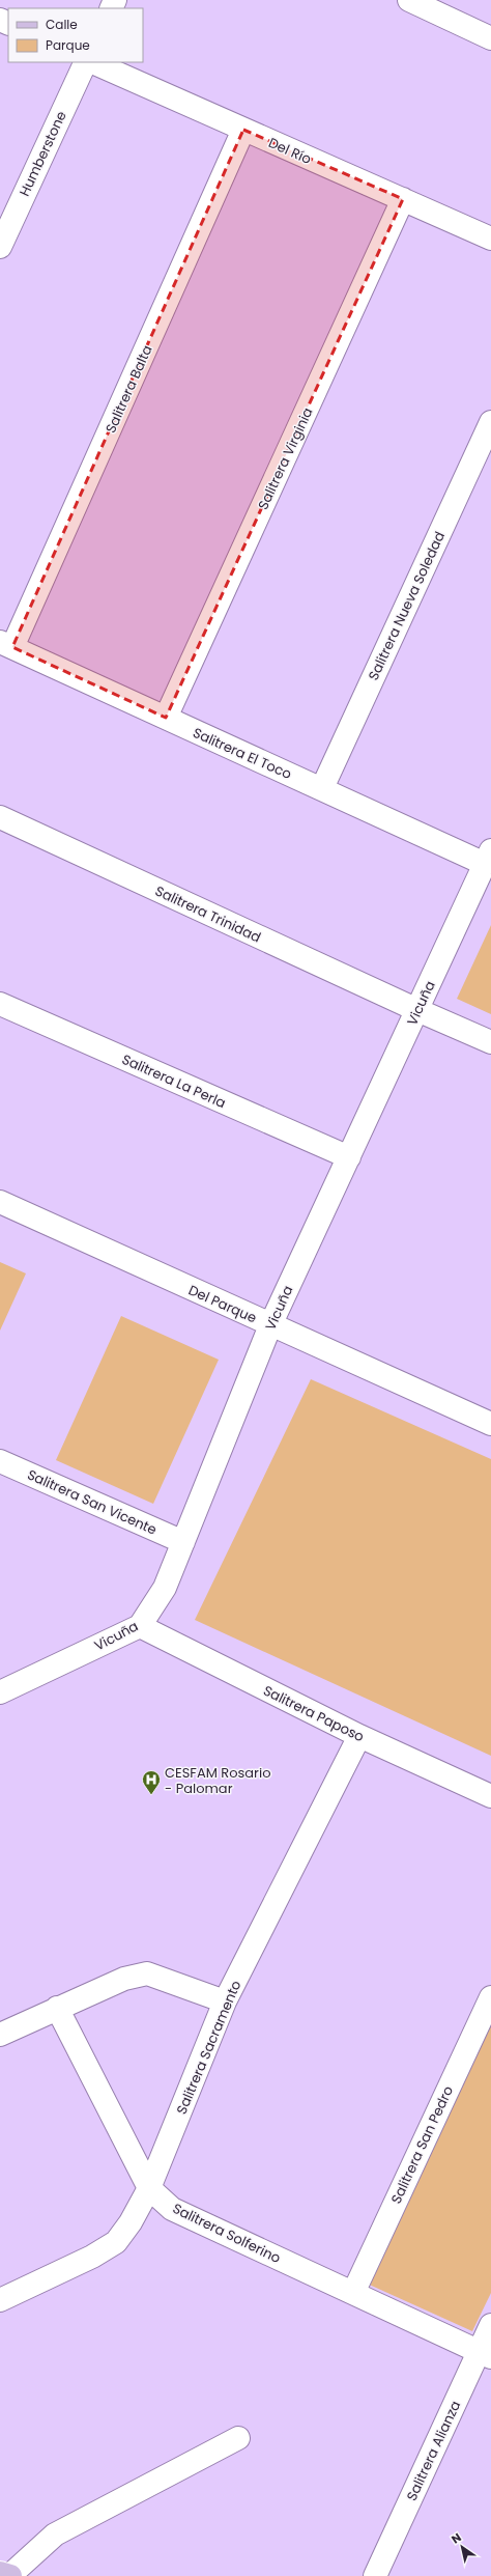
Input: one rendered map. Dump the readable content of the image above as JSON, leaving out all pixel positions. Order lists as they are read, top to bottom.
{
  "streets": {
    "street": [
      "Del Río",
      "Humberstone",
      "Salitrera Balta",
      "Salitrera Virginia",
      "Salitrera Nueva Soledad",
      "Salitrera El Toco",
      "Salitrera Trinidad",
      "Vicuña",
      "Salitrera La Perla",
      "Del Parque",
      "Salitrera San Vicente",
      "Salitrera Paposo",
      "Salitrera Sacramento",
      "Salitrera San Pedro",
      "Salitrera Solferino",
      "Salitrera Alianza"
    ]
  },
  "crossings": [
    ["Del Río", "Salitrera Balta"],
    ["Del Río", "Salitrera Virginia"],
    ["Salitrera Balta", "Salitrera El Toco"],
    ["Salitrera Virginia", "Salitrera El Toco"],
    ["Salitrera Nueva Soledad", "Salitrera El Toco"],
    ["Salitrera El Toco", "Vicuña"],
    ["Salitrera Trinidad", "Vicuña"],
    ["Vicuña", "Salitrera La Perla"],
    ["Vicuña", "Del Parque"],
    ["Vicuña", "Salitrera San Vicente"],
    ["Vicuña", "Salitrera Paposo"],
    ["Salitrera Paposo", "Salitrera Sacramento"],
    ["Salitrera Sacramento", "Salitrera Solferino"],
    ["Salitrera San Pedro", "Salitrera Solferino"],
    ["Salitrera Solferino", "Salitrera Alianza"]
  ],
  "places": {
    "hospital": ["CESFAM Rosario - Palomar"]
  },
  "legend": ["Calle", "Parque"],
  "north": "top left"
}
